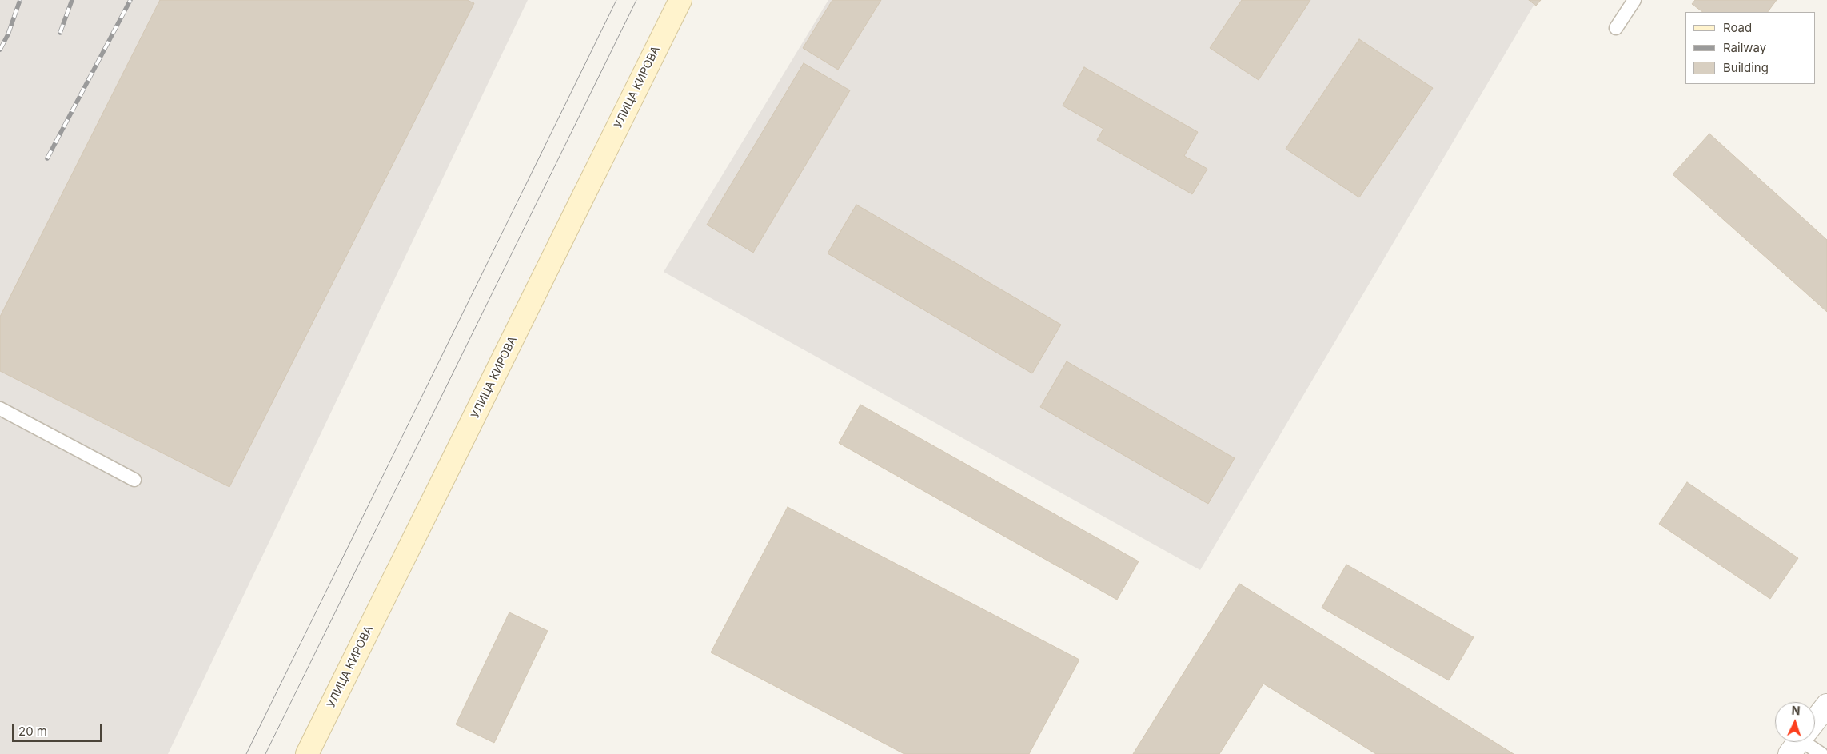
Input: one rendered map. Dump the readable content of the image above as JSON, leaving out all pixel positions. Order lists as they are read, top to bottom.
{
  "streets": {
    "main road": ["УЛИЦА КИРОВА"]
  },
  "legend": ["Road", "Railway", "Building"],
  "scale_bar": "20 m",
  "north": "top"
}
